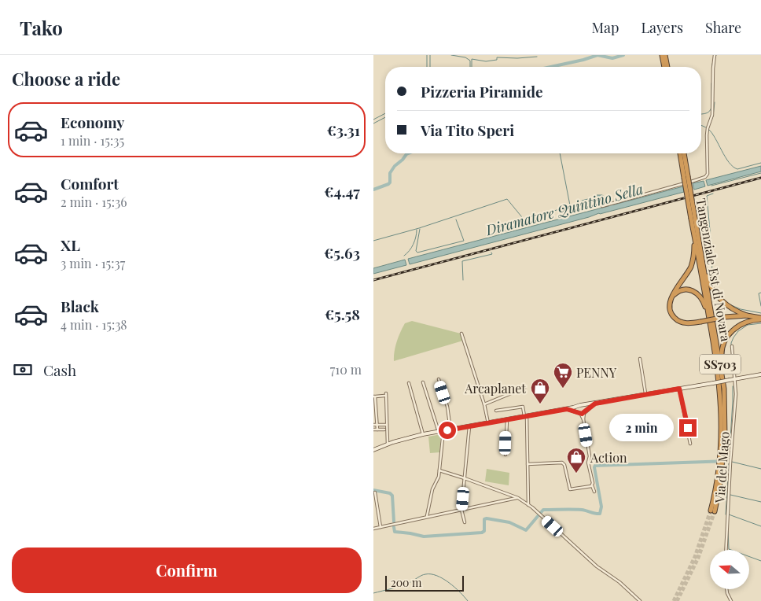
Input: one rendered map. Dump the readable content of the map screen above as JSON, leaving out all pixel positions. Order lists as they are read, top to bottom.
{
  "streets": {
    "highway": ["Tangenziale Est di Novara", "SS703"],
    "street": ["Via del Mago"]
  },
  "crossings": [
    ["Tangenziale Est di Novara", "SS703"]
  ],
  "water": ["Diramatore Quintino Sella"],
  "places": {
    "supermarket": ["PENNY"],
    "shop": ["Arcaplanet", "Action"]
  },
  "scale_bar": "200 m",
  "north": "left",
  "page": {
    "header": "Tako",
    "nav": ["Map", "Layers", "Share"],
    "heading": "Choose a ride",
    "banner": ["Pizzeria Piramide", "Via Tito Speri"],
    "list": [
      {
        "name": "Economy",
        "note": "1 min · 15:35",
        "value": "€3.31"
      },
      {
        "name": "Comfort",
        "note": "2 min · 15:36",
        "value": "€4.47"
      },
      {
        "name": "XL",
        "note": "3 min · 15:37",
        "value": "€5.63"
      },
      {
        "name": "Black",
        "note": "4 min · 15:38",
        "value": "€5.58"
      }
    ],
    "pay": ["Cash", "710 m"],
    "bubble": "2 min",
    "buttons": "Confirm",
    "scale": "200 m"
  }
}
